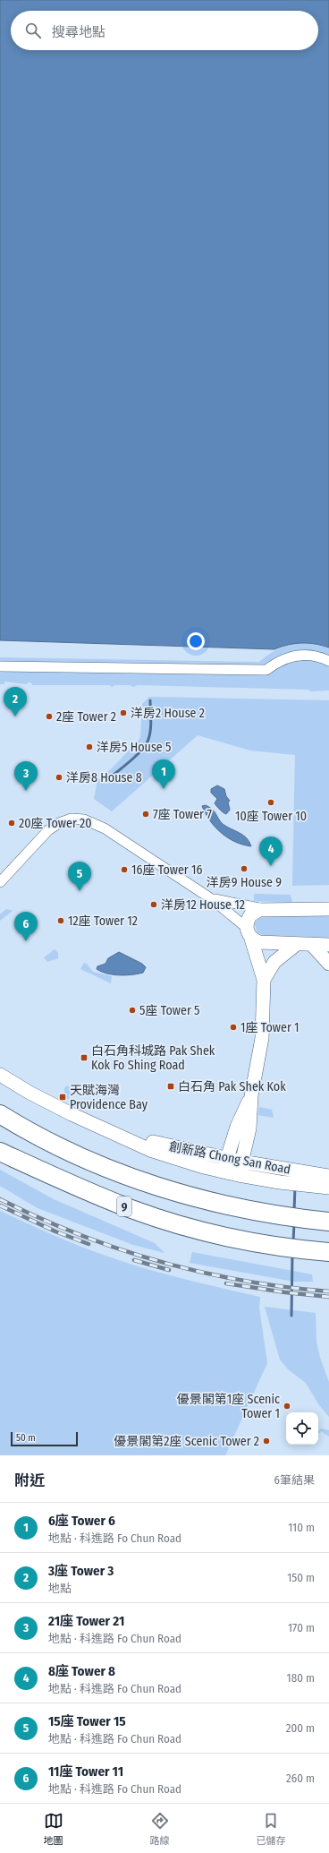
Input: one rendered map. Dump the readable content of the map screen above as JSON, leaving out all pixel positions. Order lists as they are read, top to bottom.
{
  "streets": {
    "highway": ["9"],
    "street": ["創新路 Chong San Road"]
  },
  "places": {
    "other": [
      "洋房2 House 2",
      "2座 Tower 2",
      "洋房5 House 5",
      "洋房8 House 8",
      "10座 Tower 10",
      "7座 Tower 7",
      "20座 Tower 20",
      "洋房9 House 9",
      "16座 Tower 16",
      "洋房12 House 12",
      "12座 Tower 12",
      "5座 Tower 5",
      "1座 Tower 1",
      "優景閣第1座 Scenic Tower 1",
      "優景閣第2座 Scenic Tower 2"
    ],
    "transit": ["白石角科城路 Pak Shek Kok Fo Shing Road", "白石角 Pak Shek Kok", "天賦海灣 Providence Bay"]
  },
  "scale_bar": "50 m",
  "page": {
    "search": "搜尋地點",
    "pins": [
      "2",
      "1",
      "3",
      "4",
      "5",
      "6"
    ],
    "scale": "50 m",
    "heading": ["附近", "6筆結果"],
    "list": [
      {
        "mark": "1",
        "name": "6座 Tower 6",
        "note": "地點 · 科進路 Fo Chun Road",
        "value": "110 m"
      },
      {
        "mark": "2",
        "name": "3座 Tower 3",
        "note": "地點",
        "value": "150 m"
      },
      {
        "mark": "3",
        "name": "21座 Tower 21",
        "note": "地點 · 科進路 Fo Chun Road",
        "value": "170 m"
      },
      {
        "mark": "4",
        "name": "8座 Tower 8",
        "note": "地點 · 科進路 Fo Chun Road",
        "value": "180 m"
      },
      {
        "mark": "5",
        "name": "15座 Tower 15",
        "note": "地點 · 科進路 Fo Chun Road",
        "value": "200 m"
      },
      {
        "mark": "6",
        "name": "11座 Tower 11",
        "note": "地點 · 科進路 Fo Chun Road",
        "value": "260 m"
      }
    ],
    "nav": ["地圖", "路線", "已儲存"]
  }
}
